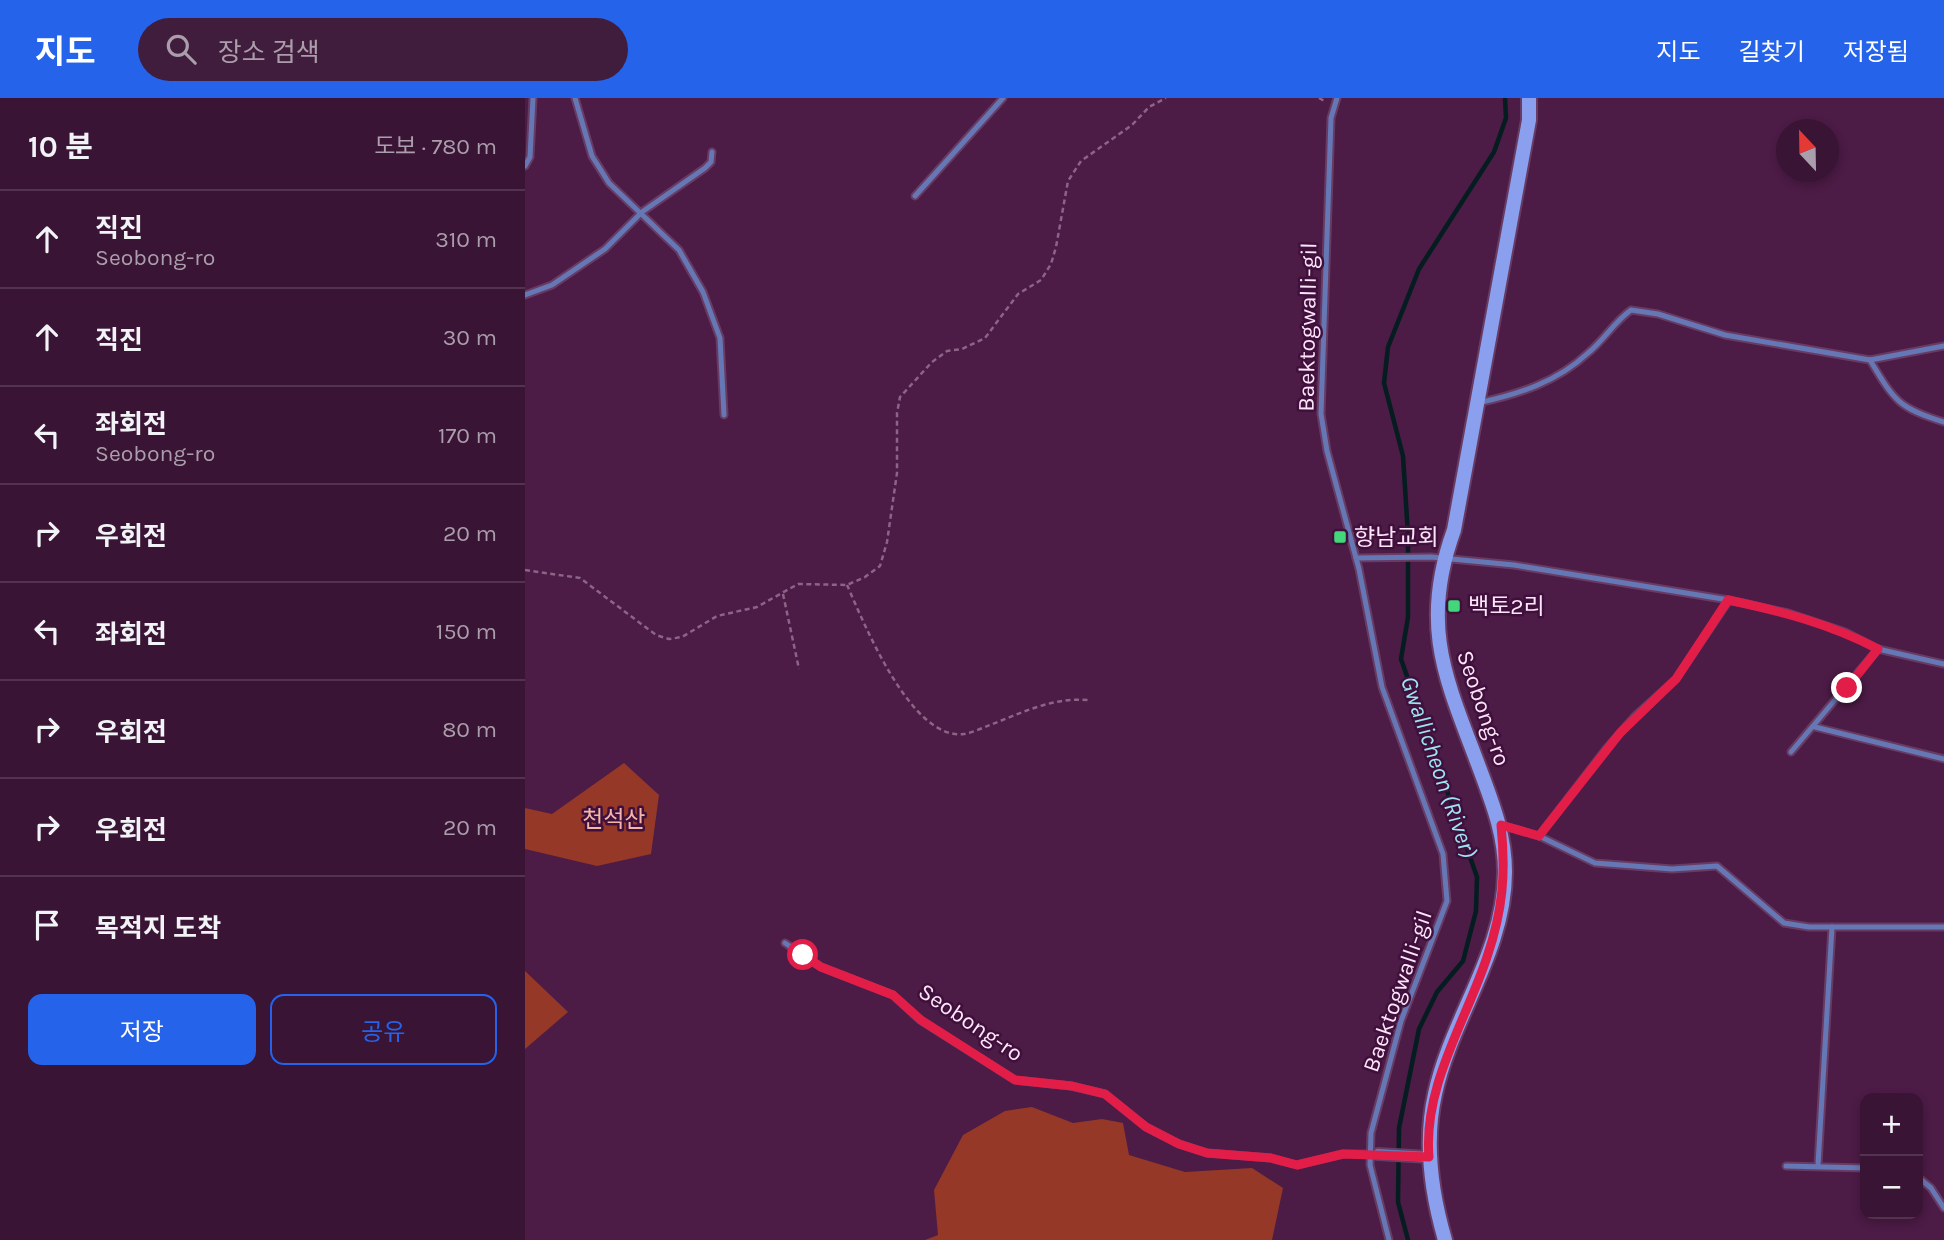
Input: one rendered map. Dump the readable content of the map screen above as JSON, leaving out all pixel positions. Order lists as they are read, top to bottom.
{
  "streets": {
    "main road": ["Seobong-ro"],
    "lane": ["Baektogwalli-gil"]
  },
  "crossings": [
    ["Baektogwalli-gil", "Seobong-ro"]
  ],
  "water": ["Gwallicheon (River)"],
  "parks": ["천석산"],
  "places": {
    "transit": ["향남교회", "백토2리"]
  },
  "north": "top",
  "page": {
    "header": "지도",
    "search": "장소 검색",
    "nav": ["지도", "길찾기", "저장됨"],
    "heading": ["10 분", "도보 · 780 m"],
    "list": [
      ["직진", "Seobong-ro", "310 m"],
      ["직진", "30 m"],
      ["좌회전", "Seobong-ro", "170 m"],
      ["우회전", "20 m"],
      ["좌회전", "150 m"],
      ["우회전", "80 m"],
      ["우회전", "20 m"],
      "목적지 도착"
    ],
    "buttons": ["저장", "공유"],
    "map_buttons": ["+", "−"]
  }
}
